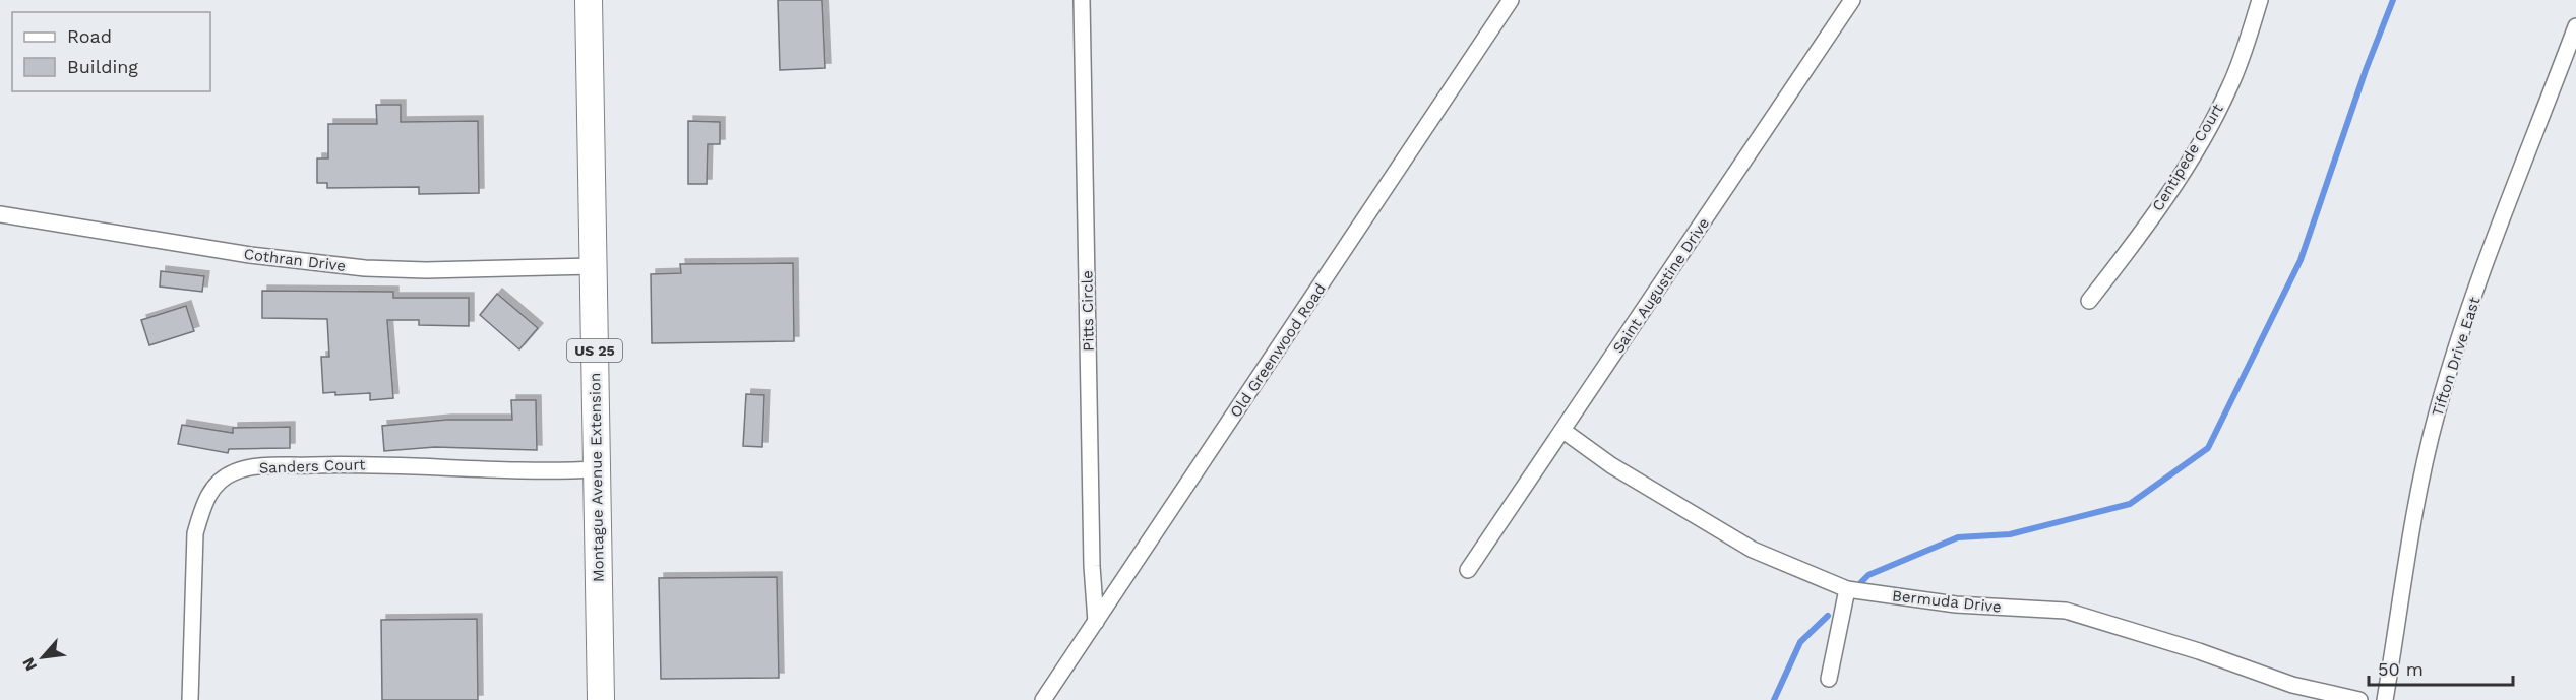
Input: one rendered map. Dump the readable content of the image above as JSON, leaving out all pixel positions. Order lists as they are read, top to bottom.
{
  "streets": {
    "highway": ["US 25", "Montague Avenue Extension"],
    "street": [
      "Centipede Court",
      "Cothran Drive",
      "Saint Augustine Drive",
      "Pitts Circle",
      "Old Greenwood Road",
      "Tifton Drive East",
      "Sanders Court",
      "Bermuda Drive"
    ]
  },
  "crossings": [
    ["Cothran Drive", "Montague Avenue Extension"],
    ["Saint Augustine Drive", "Bermuda Drive"],
    ["Pitts Circle", "Old Greenwood Road"],
    ["Sanders Court", "Montague Avenue Extension"]
  ],
  "legend": ["Road", "Building"],
  "scale_bar": "50 m",
  "north": "bottom left"
}
